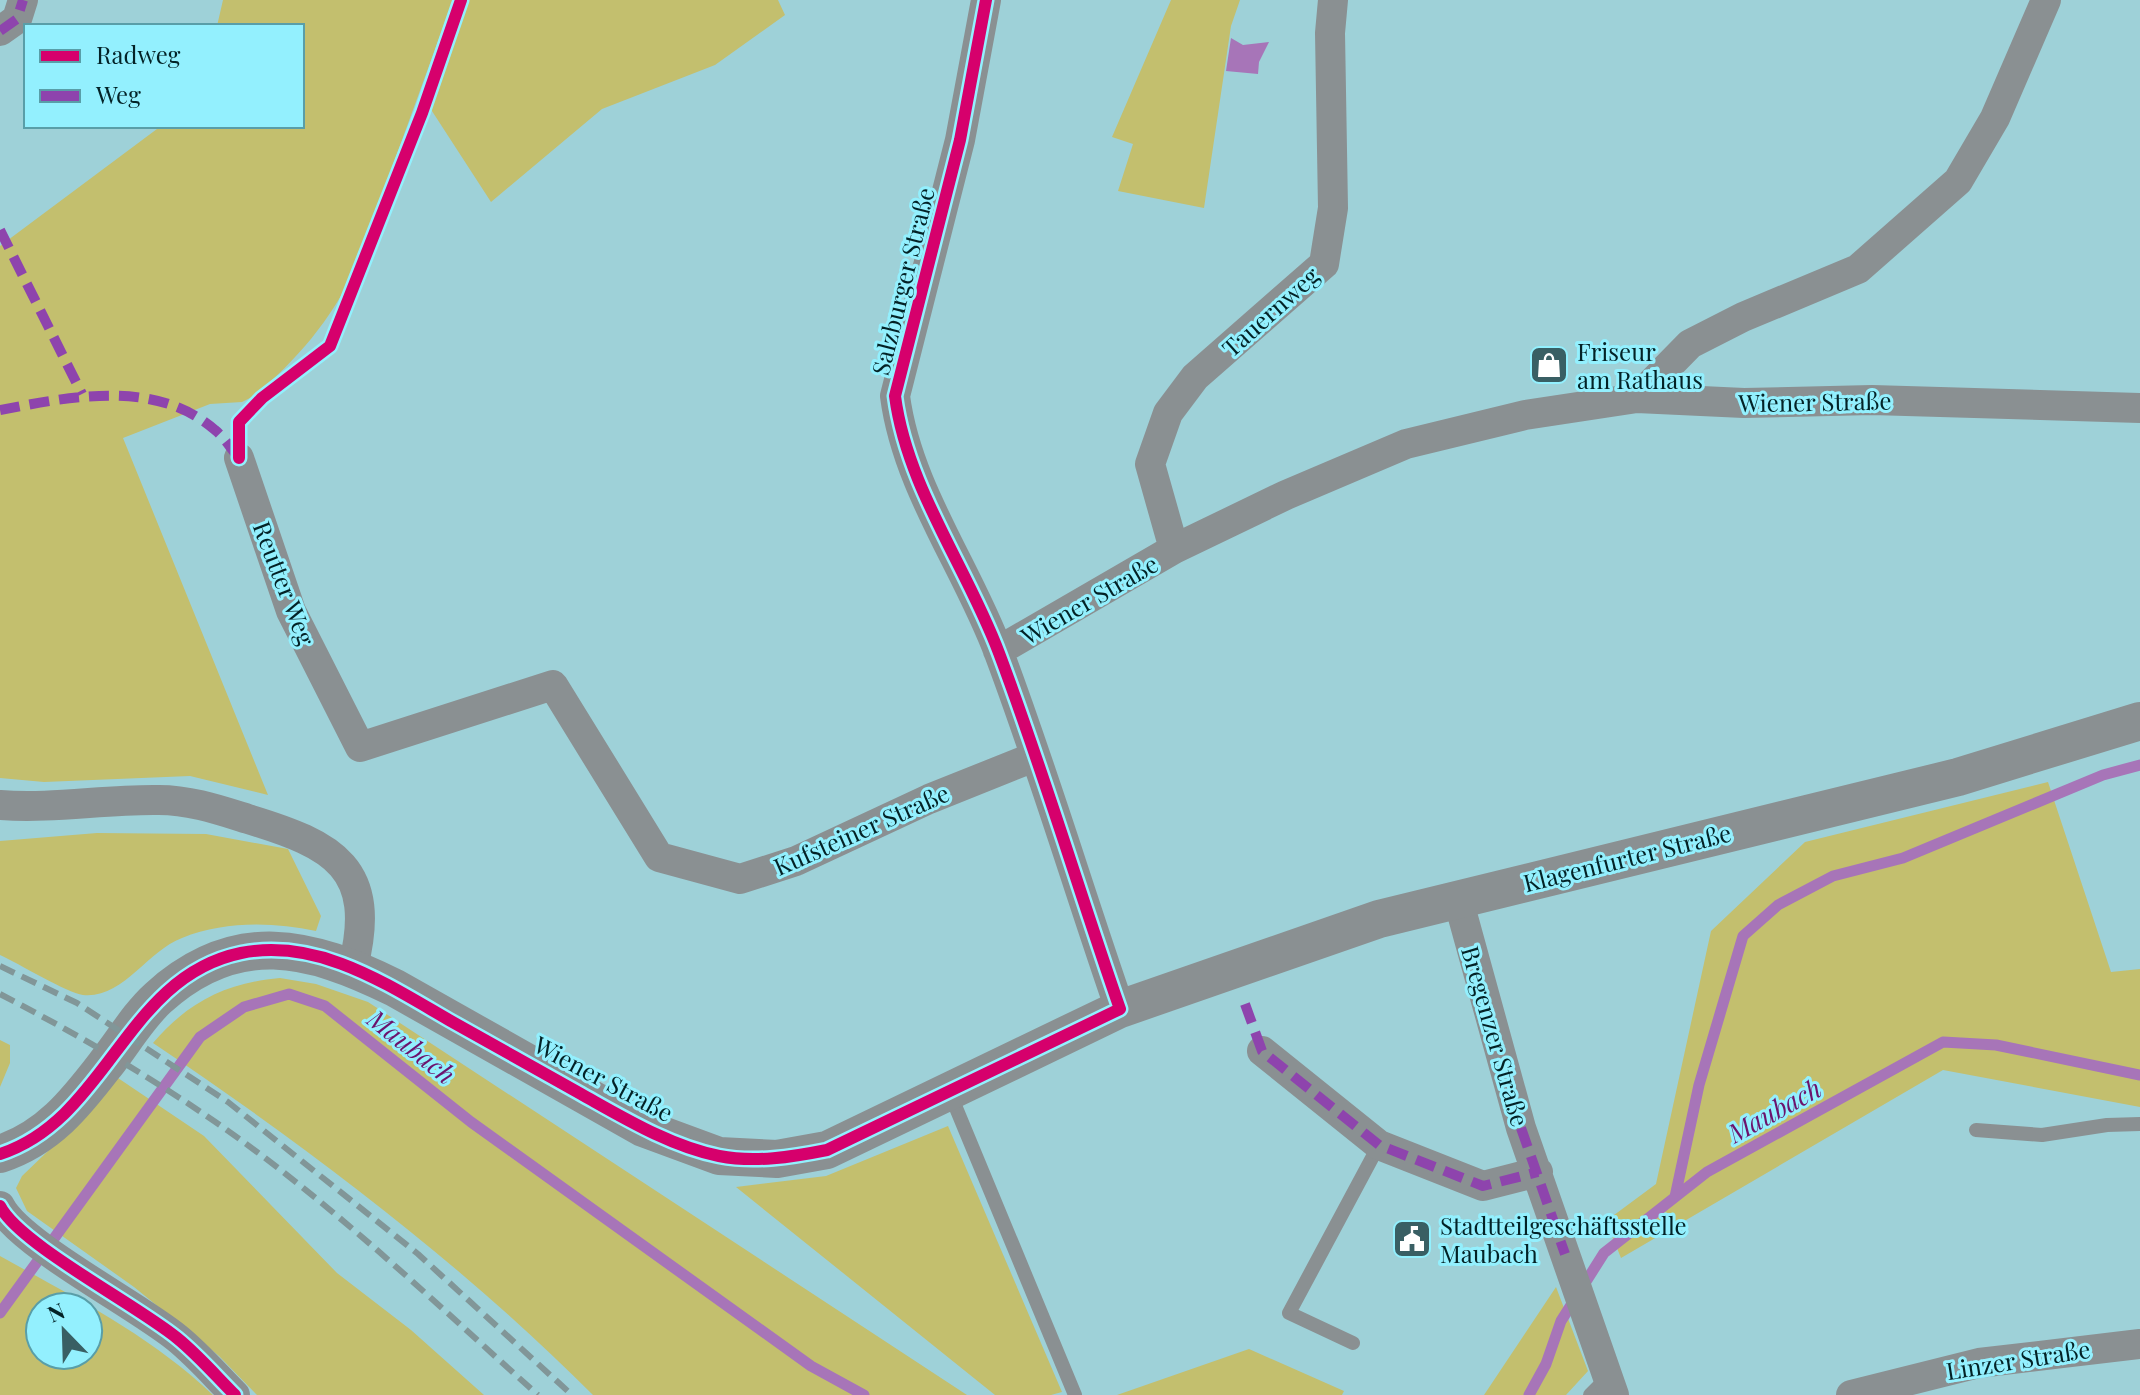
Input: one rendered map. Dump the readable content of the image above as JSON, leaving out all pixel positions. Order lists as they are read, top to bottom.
{
  "streets": {
    "street": [
      "Salzburger Straße",
      "Tauernweg",
      "Wiener Straße",
      "Reutter Weg",
      "Kufsteiner Straße",
      "Klagenfurter Straße",
      "Bregenzer Straße",
      "Linzer Straße"
    ]
  },
  "crossings": [
    ["Salzburger Straße", "Wiener Straße"],
    ["Tauernweg", "Wiener Straße"],
    ["Wiener Straße", "Kufsteiner Straße"],
    ["Wiener Straße", "Klagenfurter Straße"],
    ["Reutter Weg", "Kufsteiner Straße"],
    ["Klagenfurter Straße", "Bregenzer Straße"]
  ],
  "water": ["Maubach"],
  "places": {
    "shop": ["Friseur am Rathaus"],
    "public building": ["Stadtteilgeschäftsstelle Maubach"]
  },
  "legend": ["Radweg", "Weg"],
  "north": "top left"
}
